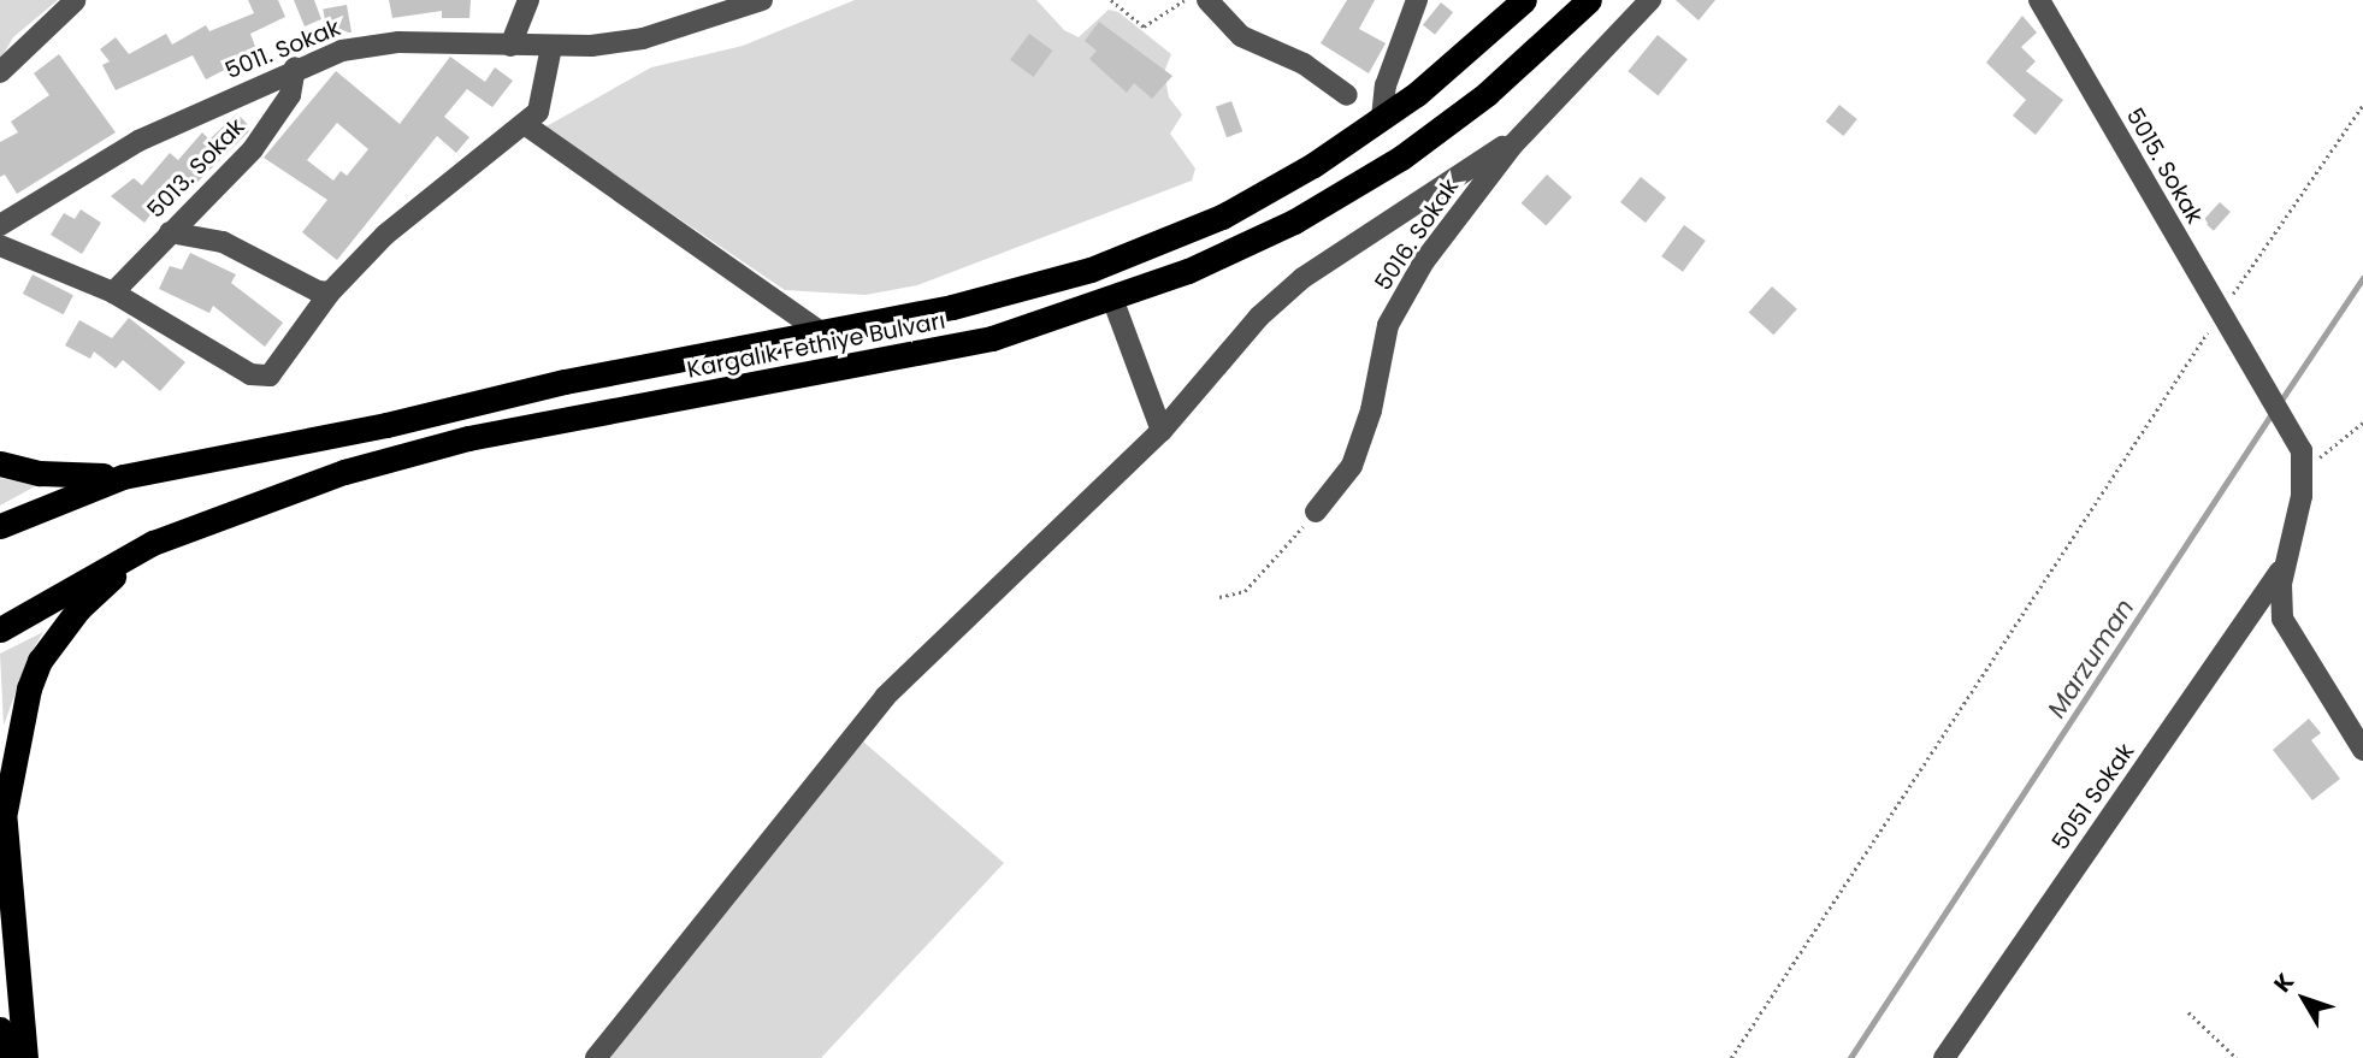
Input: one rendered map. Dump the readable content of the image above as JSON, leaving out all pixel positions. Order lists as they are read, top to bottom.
{
  "streets": {
    "highway": ["Kargalık Fethiye Bulvarı"],
    "street": [
      "5011. Sokak",
      "5015. Sokak",
      "5013. Sokak",
      "5016. Sokak",
      "5051 Sokak"
    ]
  },
  "crossings": [
    ["5011. Sokak", "5013. Sokak"]
  ],
  "water": ["Marzuman"],
  "north": "top left"
}
